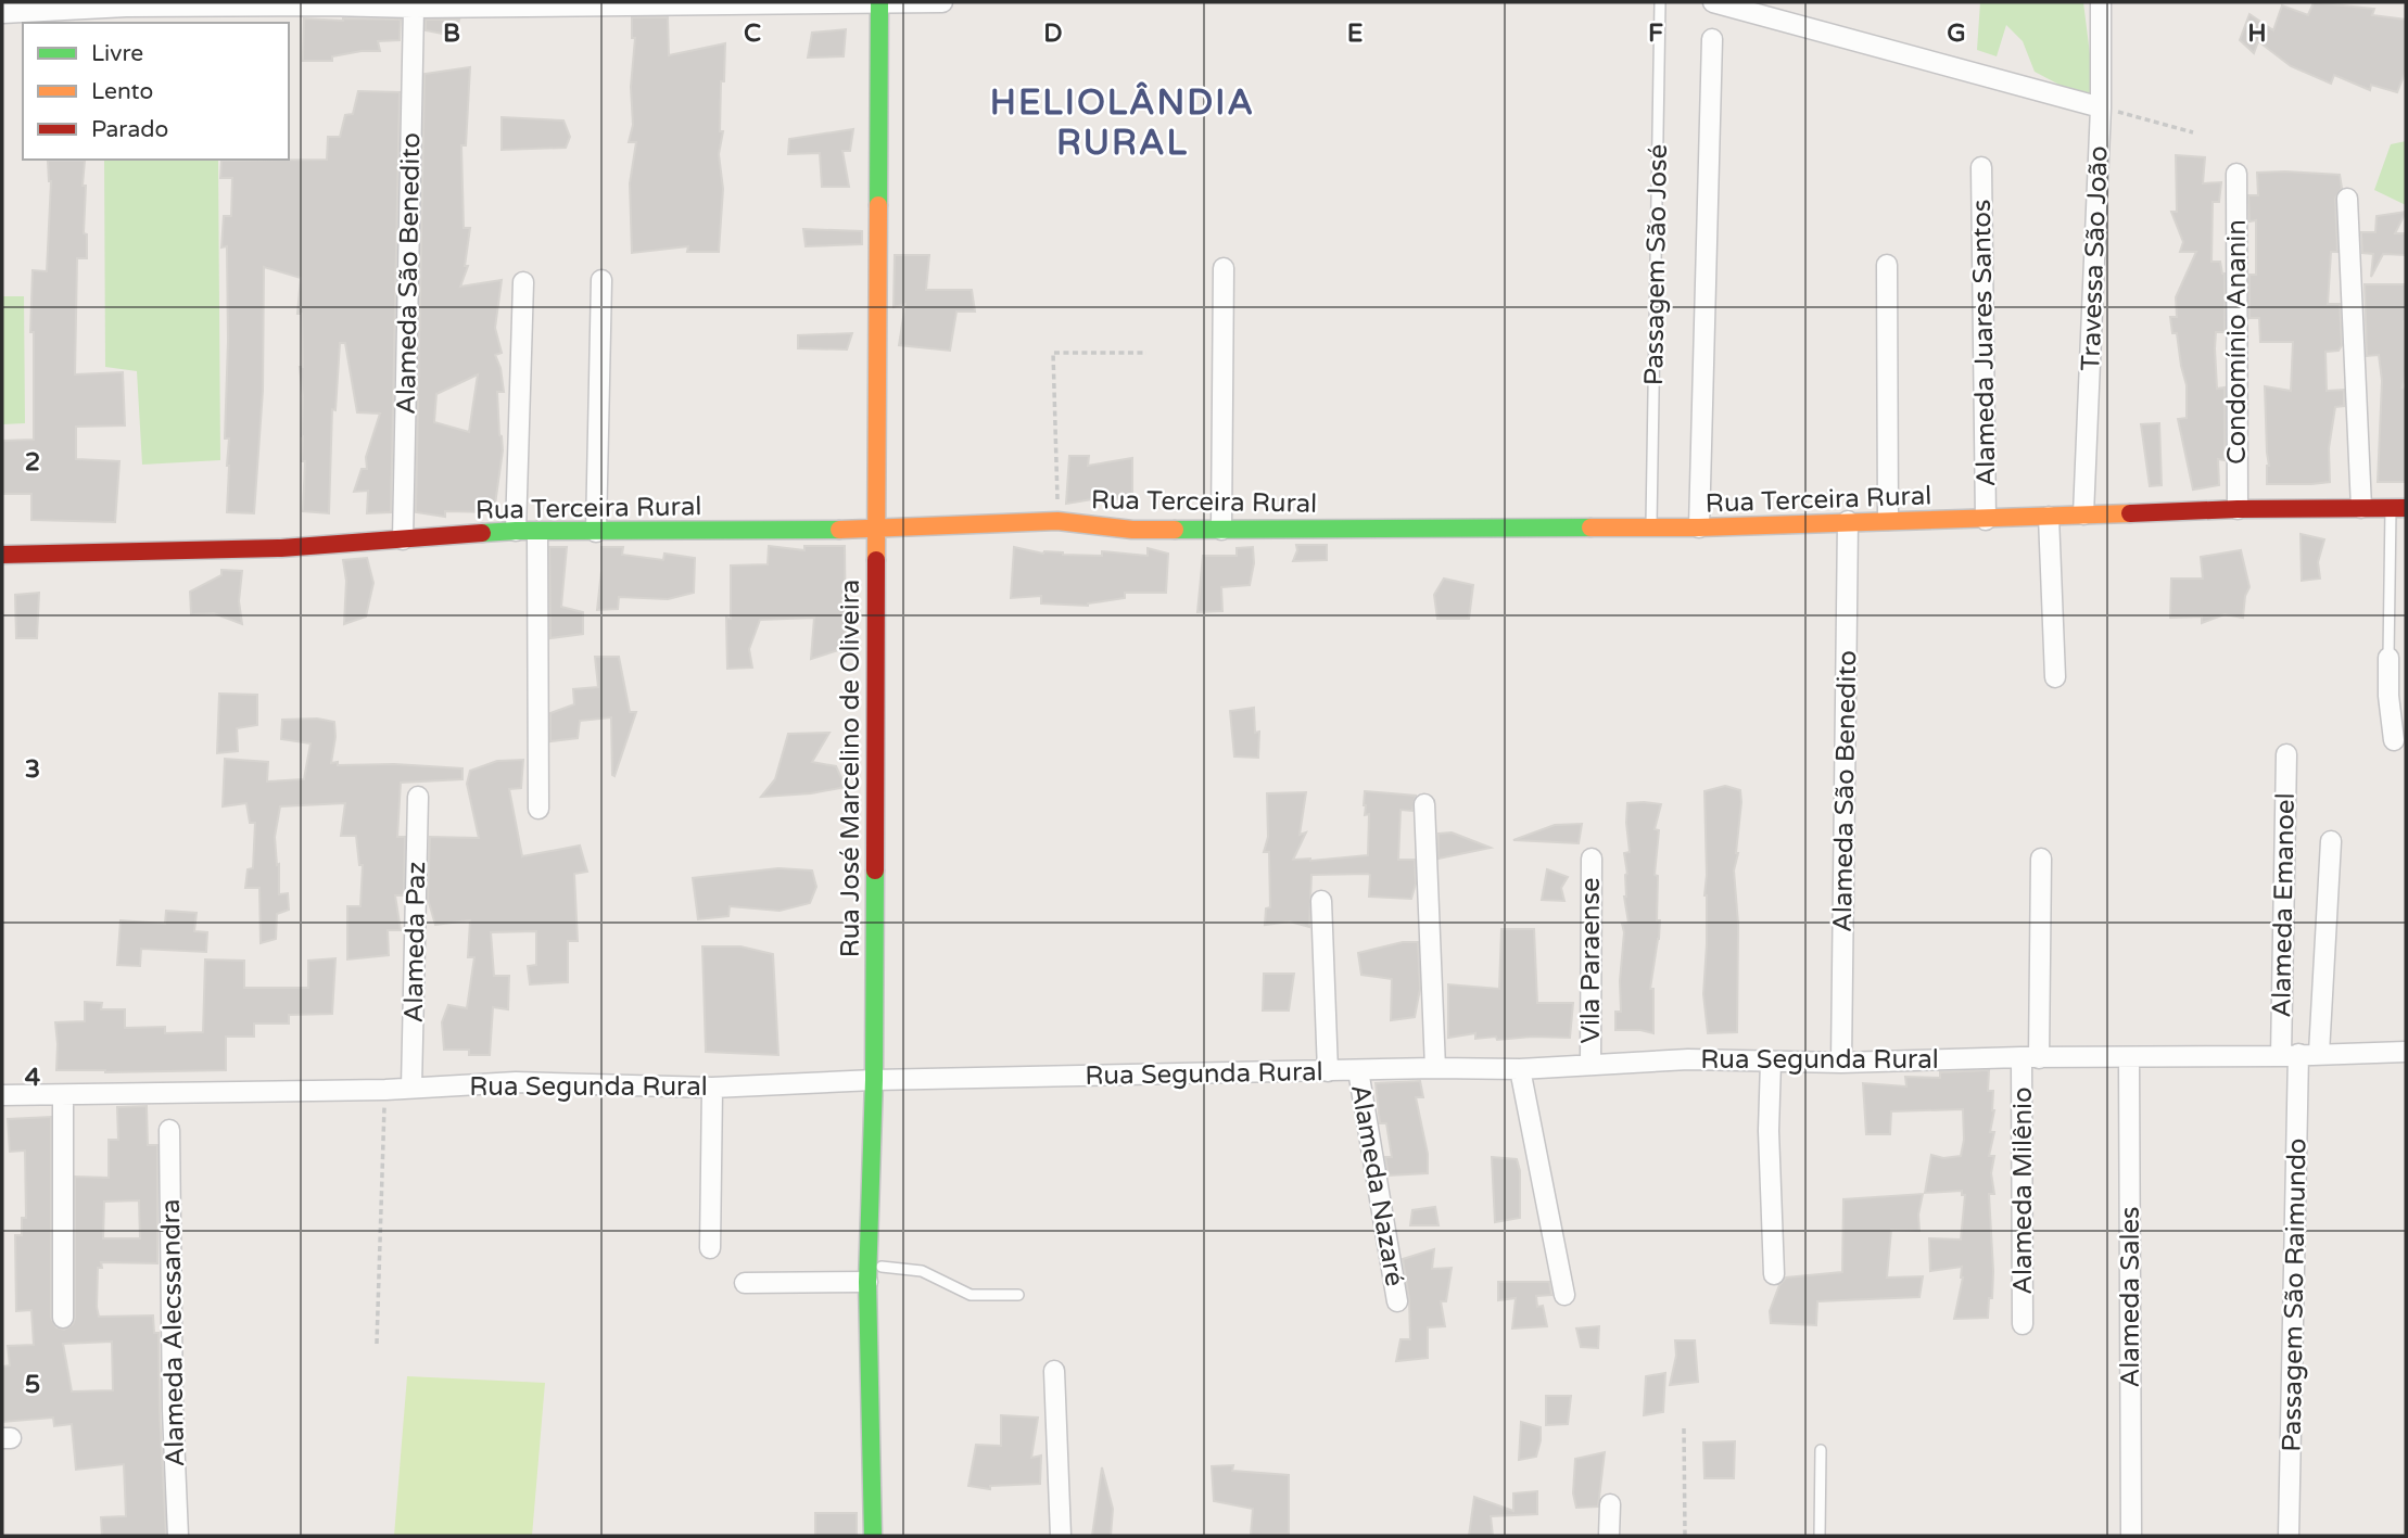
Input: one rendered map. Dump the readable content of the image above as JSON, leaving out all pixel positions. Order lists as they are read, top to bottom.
{
  "streets": {
    "street": [
      "Travessa São João",
      "Alameda São Benedito",
      "Condomínio Ananin",
      "Alameda Juares Santos",
      "Rua Terceira Rural",
      "Rua José Marcelino de Oliveira",
      "Alameda Emanoel",
      "Alameda Paz",
      "Vila Paraense",
      "Rua Segunda Rural",
      "Alameda Nazaré",
      "Alameda Milênio",
      "Passagem São Raimundo",
      "Alameda Sales",
      "Alameda Alecssandra"
    ],
    "lane": ["Passagem São José"]
  },
  "crossings": [
    ["Travessa São João", "Rua Terceira Rural"],
    ["Passagem São José", "Rua Terceira Rural"],
    ["Alameda São Benedito", "Rua Terceira Rural"],
    ["Alameda São Benedito", "Rua Segunda Rural"],
    ["Condomínio Ananin", "Rua Terceira Rural"],
    ["Alameda Juares Santos", "Rua Terceira Rural"],
    ["Rua Terceira Rural", "Rua José Marcelino de Oliveira"],
    ["Rua José Marcelino de Oliveira", "Rua Segunda Rural"],
    ["Alameda Emanoel", "Rua Segunda Rural"],
    ["Alameda Emanoel", "Passagem São Raimundo"],
    ["Alameda Paz", "Rua Segunda Rural"],
    ["Vila Paraense", "Rua Segunda Rural"],
    ["Rua Segunda Rural", "Alameda Nazaré"],
    ["Rua Segunda Rural", "Alameda Milênio"],
    ["Rua Segunda Rural", "Passagem São Raimundo"],
    ["Rua Segunda Rural", "Alameda Sales"]
  ],
  "districts": ["HELIOLÂNDIA RURAL"],
  "legend": ["Livre", "Lento", "Parado"],
  "grid": {
    "columns": [
      "B",
      "C",
      "D",
      "E",
      "F",
      "G",
      "H"
    ],
    "rows": [
      "2",
      "3",
      "4",
      "5"
    ]
  }
}
